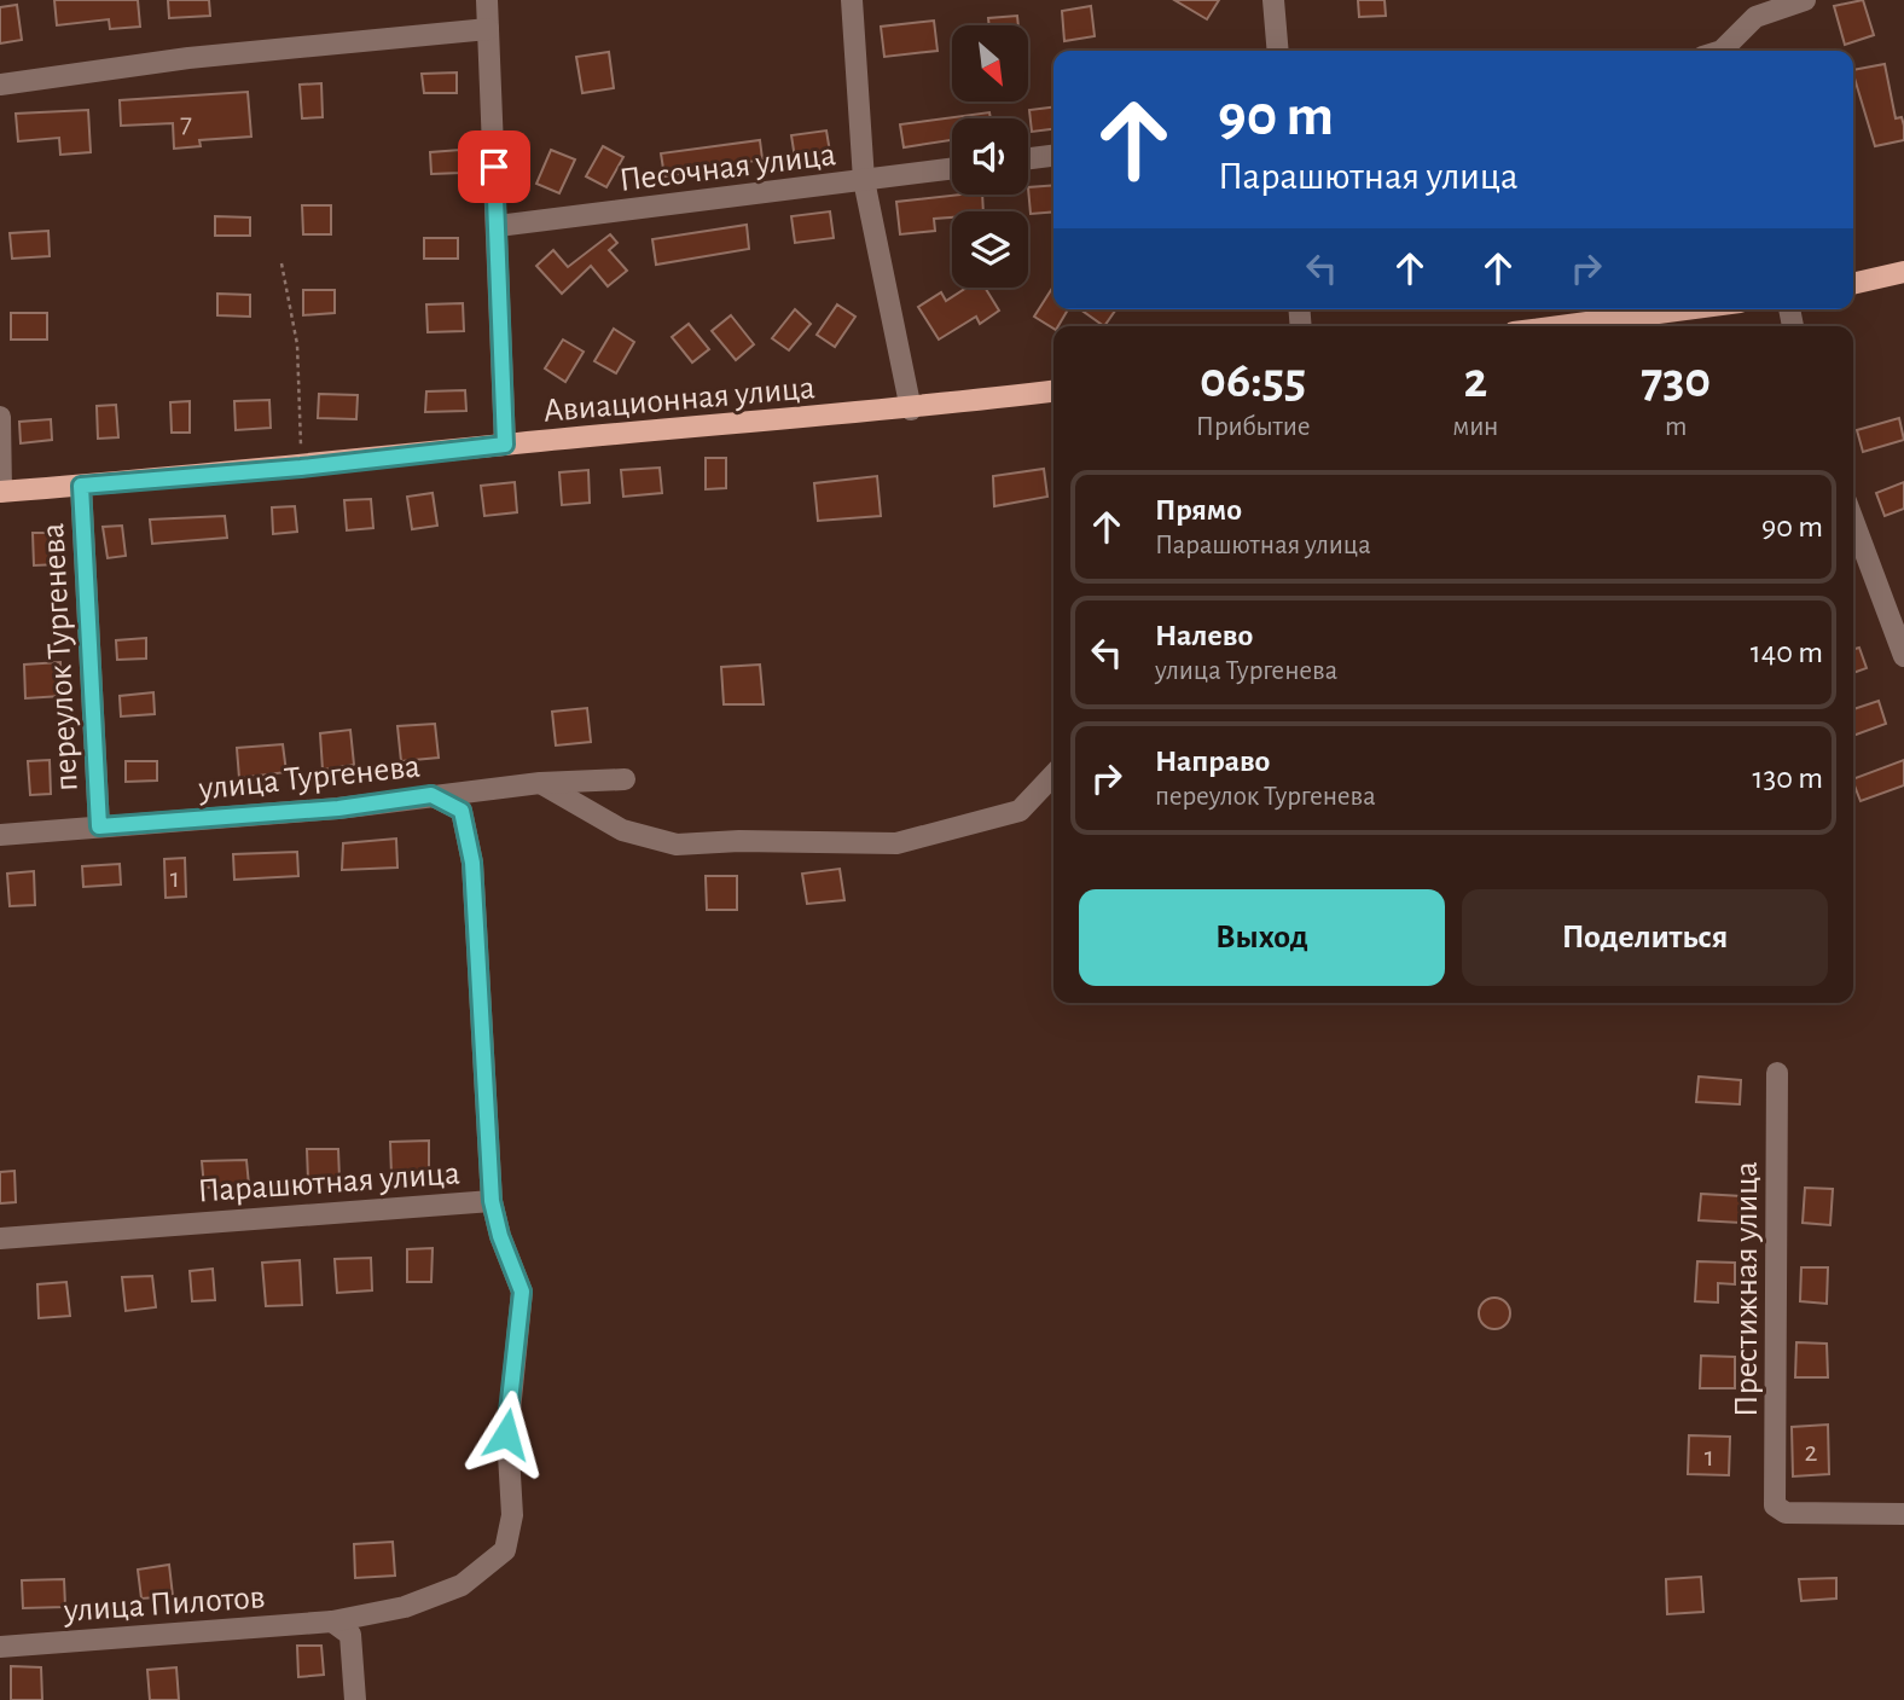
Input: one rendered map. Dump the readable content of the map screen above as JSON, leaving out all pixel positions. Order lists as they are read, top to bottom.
{
  "streets": {
    "main road": ["Авиационная улица"],
    "street": [
      "Песочная улица",
      "переулок Тургенева",
      "улица Тургенева",
      "Парашютная улица",
      "Престижная улица",
      "улица Пилотов"
    ]
  },
  "crossings": [
    ["Авиационная улица", "переулок Тургенева"],
    ["переулок Тургенева", "улица Тургенева"],
    ["улица Тургенева", "Парашютная улица"],
    ["Парашютная улица", "улица Пилотов"]
  ],
  "house_numbers": [
    "7",
    "1",
    "2",
    "1"
  ],
  "north": "bottom right",
  "page": {
    "turn": ["90 m", "Парашютная улица"],
    "eta": [
      "06:55",
      "Прибытие",
      "2",
      "мин",
      "730",
      "m"
    ],
    "list": [
      {
        "name": "Прямо",
        "note": "Парашютная улица",
        "value": "90 m"
      },
      {
        "name": "Налево",
        "note": "улица Тургенева",
        "value": "140 m"
      },
      {
        "name": "Направо",
        "note": "переулок Тургенева",
        "value": "130 m"
      }
    ],
    "buttons": ["Выход", "Поделиться"]
  }
}
